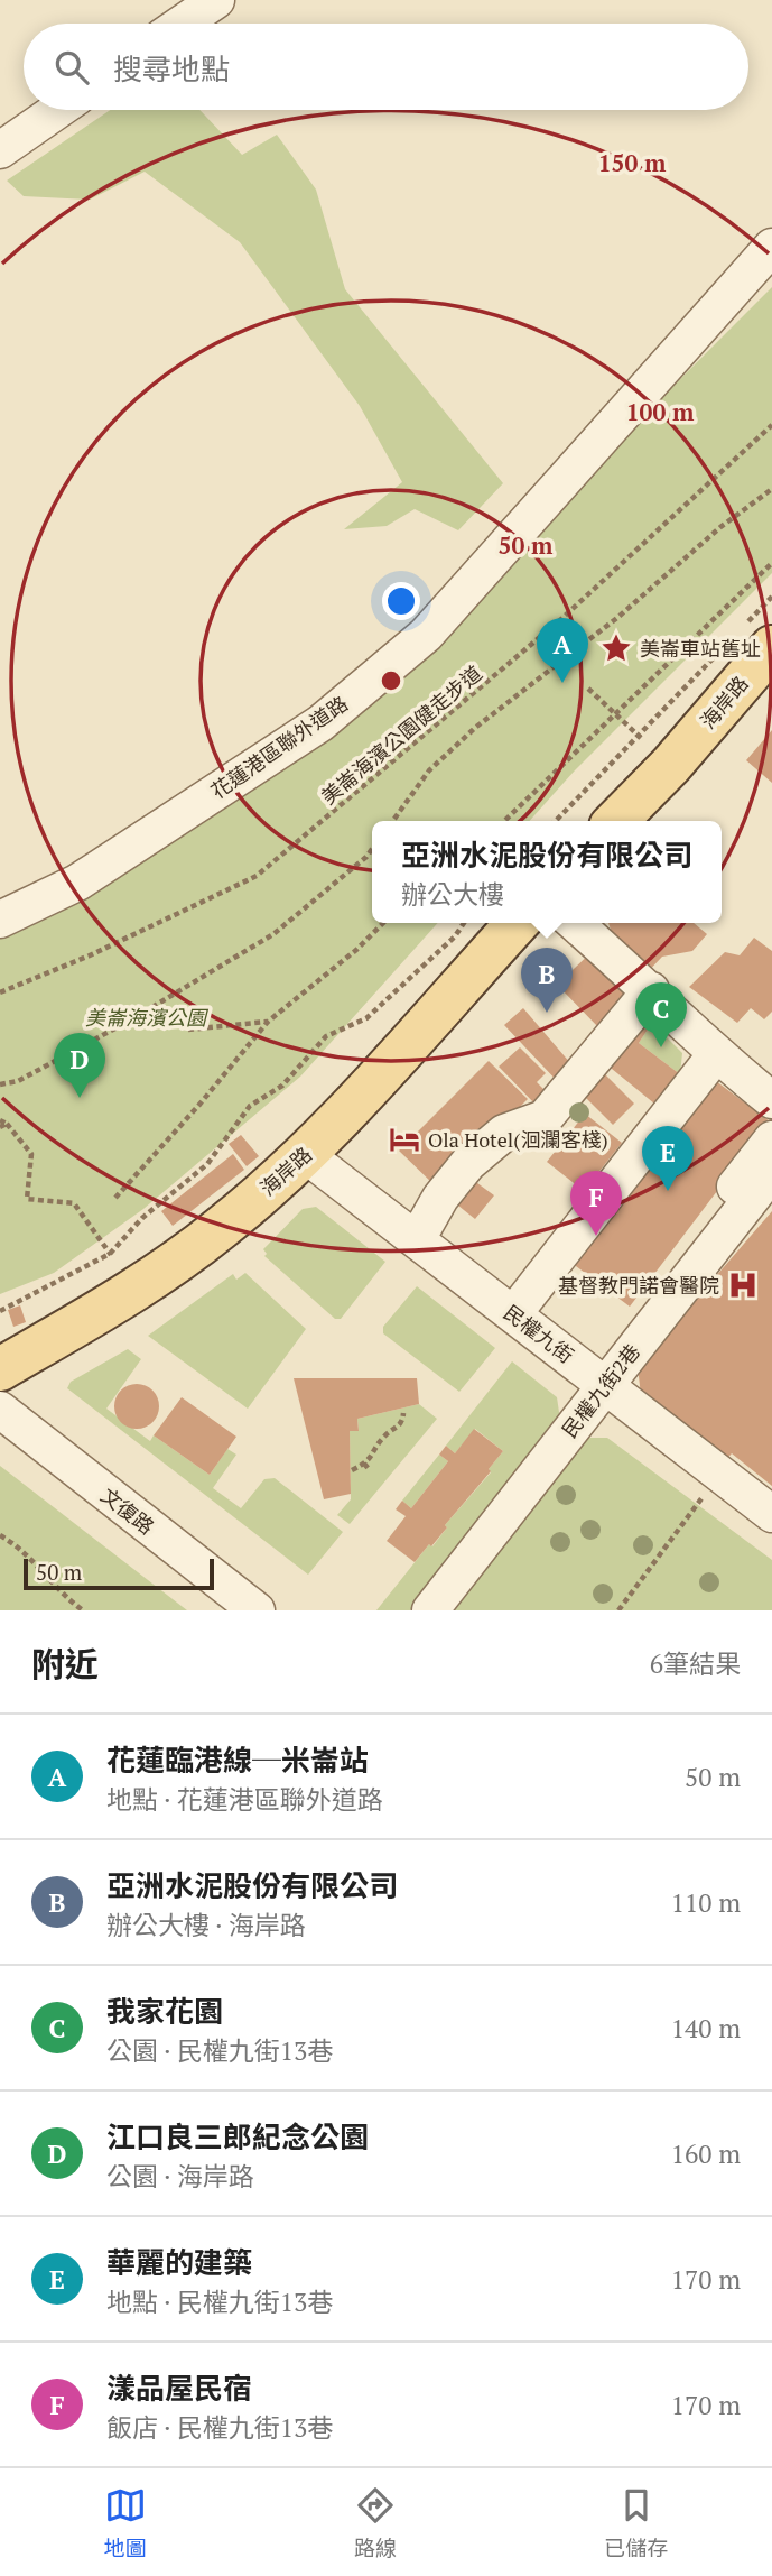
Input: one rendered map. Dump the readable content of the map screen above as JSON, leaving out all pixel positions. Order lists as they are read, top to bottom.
{
  "streets": {
    "main road": ["海岸路"],
    "street": [
      "花蓮港區聯外道路",
      "民權九街",
      "民權九街2巷",
      "文復路"
    ],
    "path": ["美崙海濱公園健走步道"]
  },
  "crossings": [
    ["海岸路", "民權九街"],
    ["民權九街", "民權九街2巷"]
  ],
  "parks": ["美崙海濱公園"],
  "places": {
    "place": ["美崙車站舊址"],
    "hotel": ["Ola Hotel(洄瀾客棧)"],
    "hospital": ["基督教門諾會醫院"]
  },
  "scale_bar": "50 m",
  "page": {
    "search": "搜尋地點",
    "pins": [
      "A",
      "B",
      "C",
      "D",
      "E",
      "F"
    ],
    "popup": ["亞洲水泥股份有限公司", "辦公大樓"],
    "scale": "50 m",
    "heading": ["附近", "6筆結果"],
    "list": [
      {
        "mark": "A",
        "name": "花蓮臨港線─米崙站",
        "note": "地點 · 花蓮港區聯外道路",
        "value": "50 m"
      },
      {
        "mark": "B",
        "name": "亞洲水泥股份有限公司",
        "note": "辦公大樓 · 海岸路",
        "value": "110 m"
      },
      {
        "mark": "C",
        "name": "我家花園",
        "note": "公園 · 民權九街13巷",
        "value": "140 m"
      },
      {
        "mark": "D",
        "name": "江口良三郎紀念公園",
        "note": "公園 · 海岸路",
        "value": "160 m"
      },
      {
        "mark": "E",
        "name": "華麗的建築",
        "note": "地點 · 民權九街13巷",
        "value": "170 m"
      },
      {
        "mark": "F",
        "name": "漾品屋民宿",
        "note": "飯店 · 民權九街13巷",
        "value": "170 m"
      }
    ],
    "nav": ["地圖", "路線", "已儲存"]
  },
  "rings": ["150 m", "100 m", "50 m"]
}
